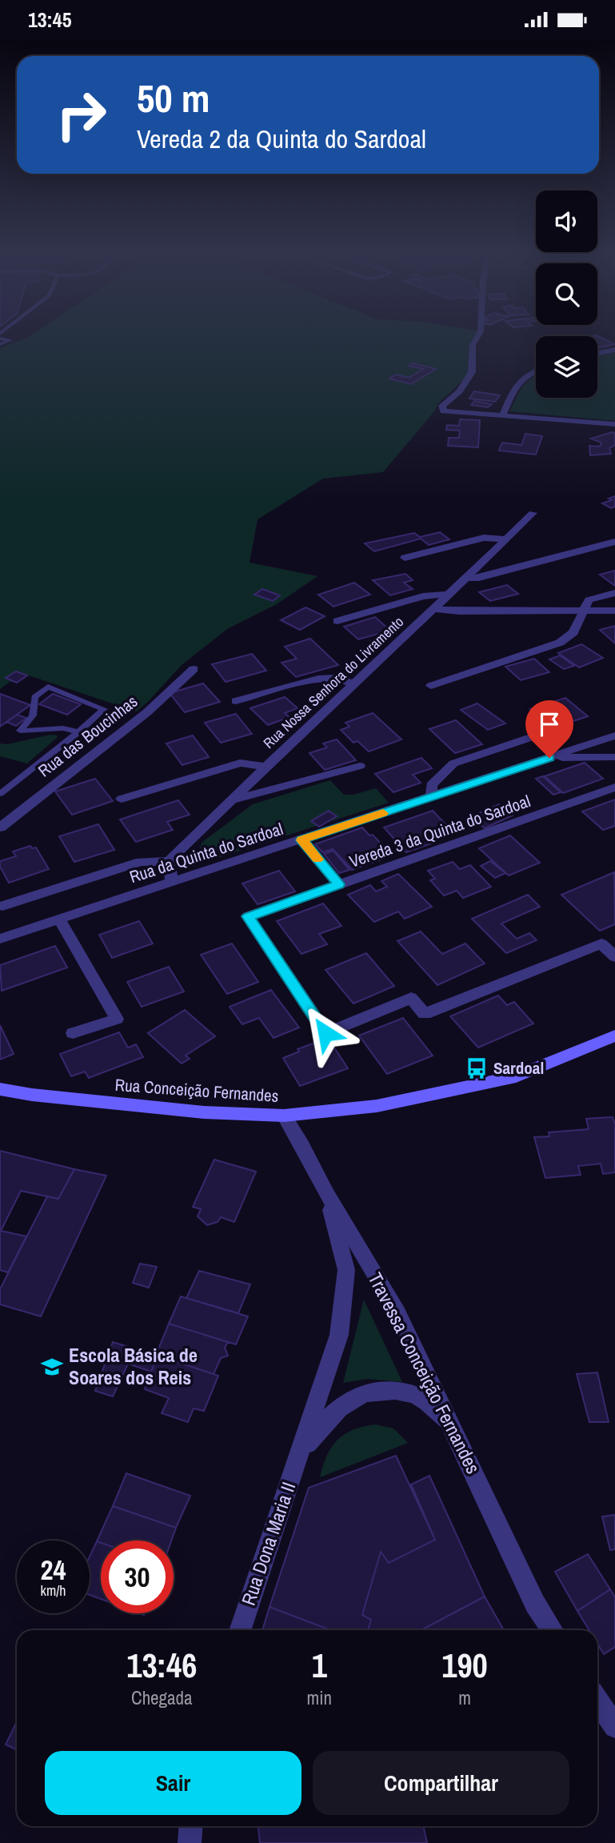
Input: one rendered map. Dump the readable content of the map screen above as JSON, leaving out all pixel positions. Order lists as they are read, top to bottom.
{
  "streets": {
    "main road": ["Rua Conceição Fernandes"],
    "street": [
      "Rua Nossa Senhora do Livramento",
      "Rua das Boucinhas",
      "Vereda 3 da Quinta do Sardoal",
      "Rua da Quinta do Sardoal",
      "Travessa Conceição Fernandes",
      "Rua Dona Maria II"
    ]
  },
  "crossings": [
    ["Rua Conceição Fernandes", "Travessa Conceição Fernandes"],
    ["Travessa Conceição Fernandes", "Rua Dona Maria II"]
  ],
  "places": {
    "bus stop": ["Sardoal"],
    "school or university": ["Escola Básica de Soares dos Reis"]
  },
  "page": {
    "status": "13:45",
    "turn": ["50 m", "Vereda 2 da Quinta do Sardoal"],
    "speed": "24 km/h",
    "limit": "30",
    "eta": [
      "13:46",
      "Chegada",
      "1",
      "min",
      "190",
      "m"
    ],
    "buttons": ["Sair", "Compartilhar"]
  }
}
